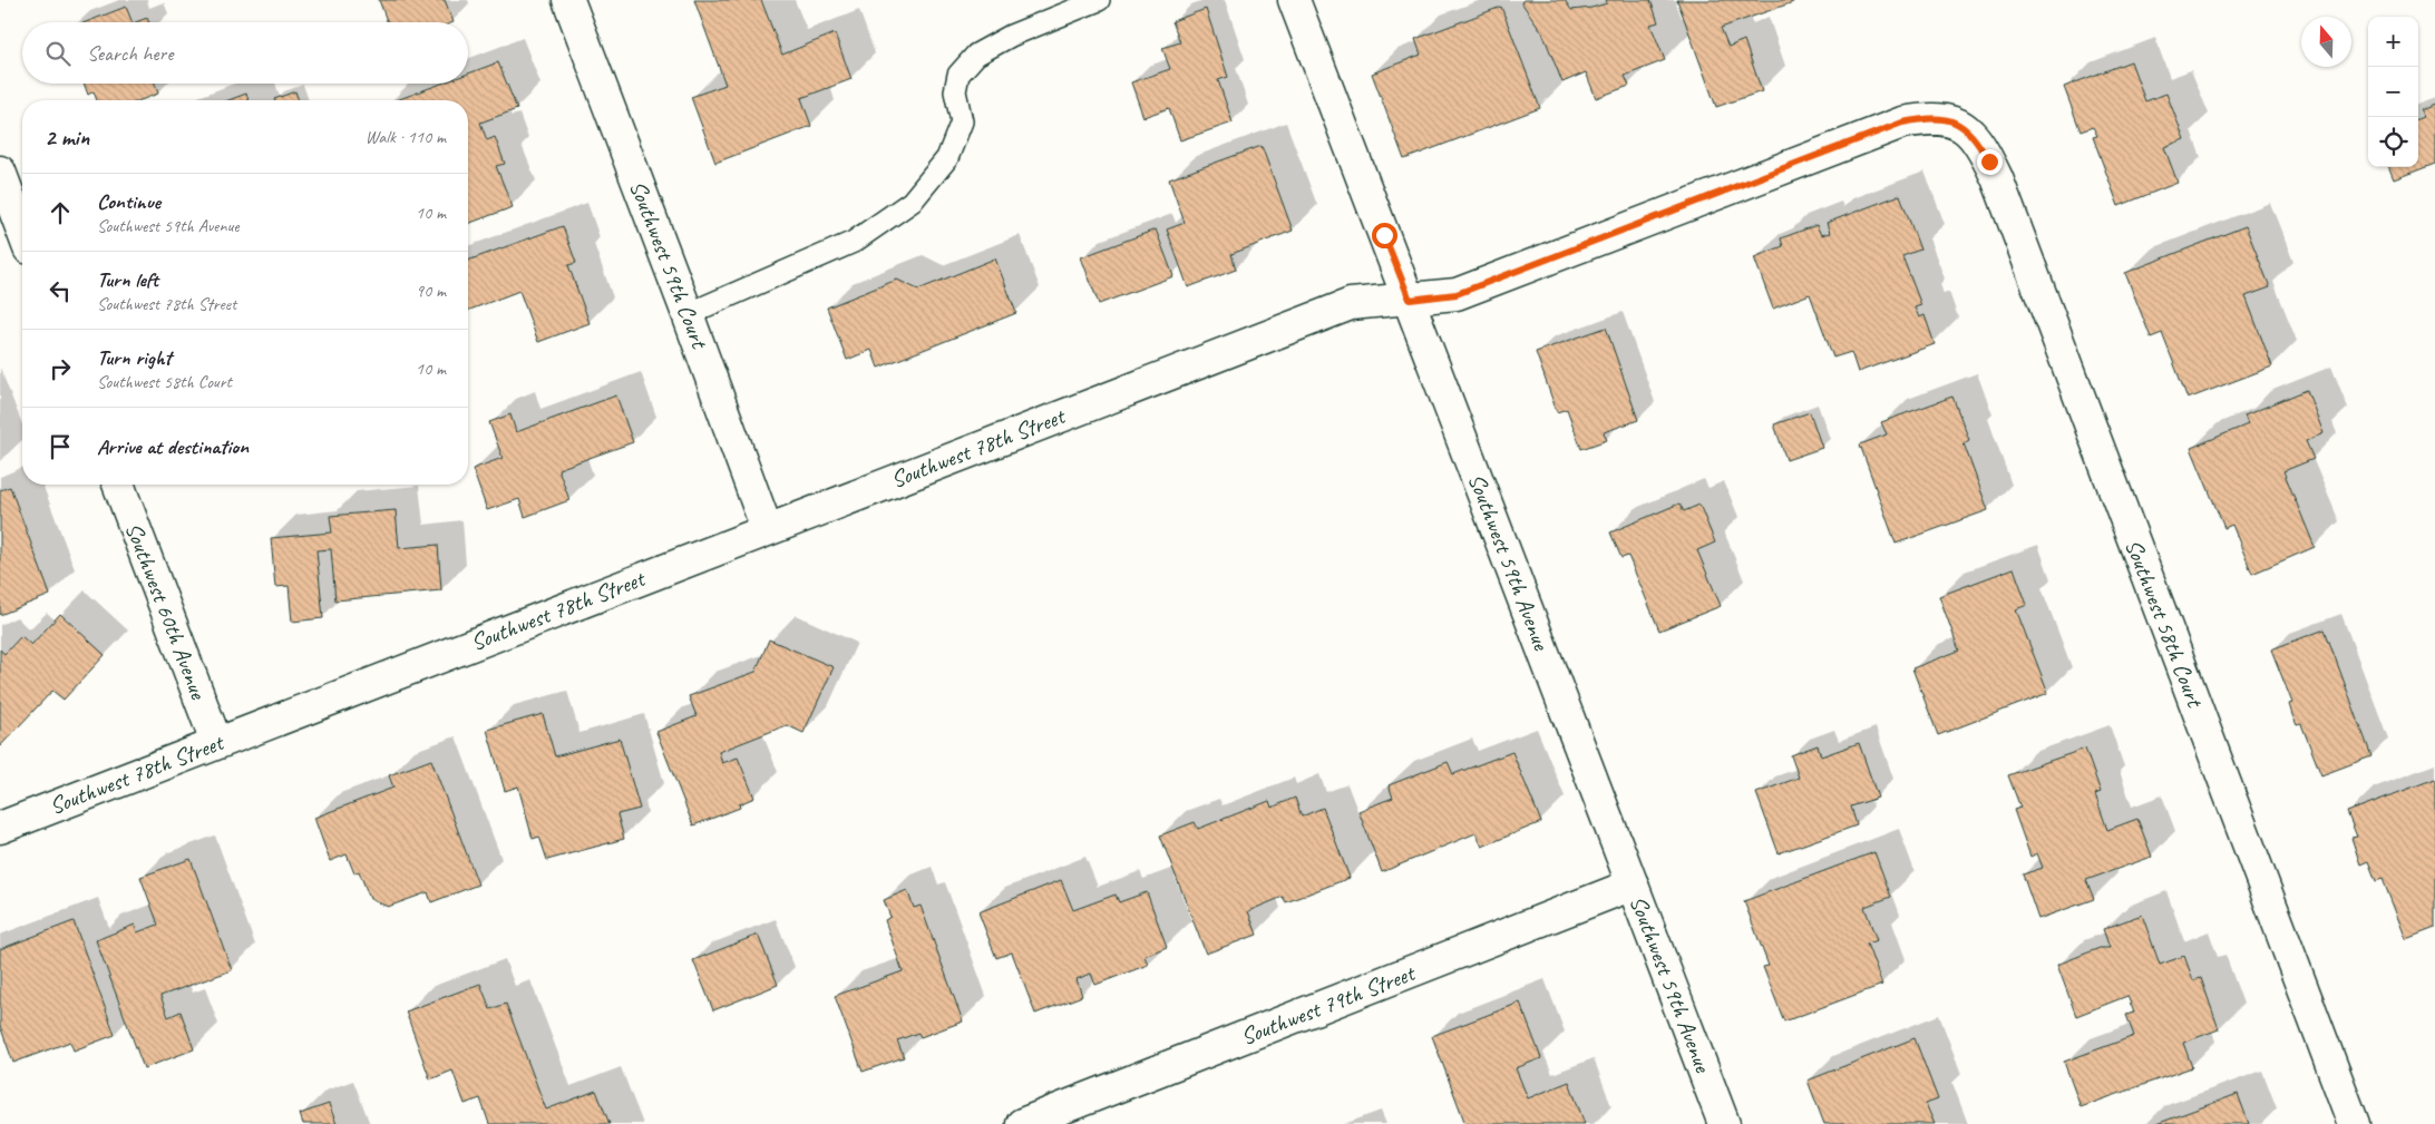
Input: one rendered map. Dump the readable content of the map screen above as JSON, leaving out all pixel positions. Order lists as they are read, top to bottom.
{
  "streets": {
    "street": [
      "Southwest 59th Court",
      "Southwest 78th Street",
      "Southwest 59th Avenue",
      "Southwest 60th Avenue",
      "Southwest 58th Court",
      "Southwest 79th Street"
    ]
  },
  "crossings": [
    ["Southwest 59th Court", "Southwest 78th Street"],
    ["Southwest 78th Street", "Southwest 59th Avenue"],
    ["Southwest 78th Street", "Southwest 60th Avenue"],
    ["Southwest 78th Street", "Southwest 58th Court"],
    ["Southwest 59th Avenue", "Southwest 79th Street"]
  ],
  "north": "top",
  "page": {
    "map_buttons": ["+", "−"],
    "search": "Search here",
    "heading": ["2 min", "Walk · 110 m"],
    "list": [
      ["Continue", "Southwest 59th Avenue", "10 m"],
      ["Turn left", "Southwest 78th Street", "90 m"],
      ["Turn right", "Southwest 58th Court", "10 m"],
      "Arrive at destination"
    ]
  }
}
